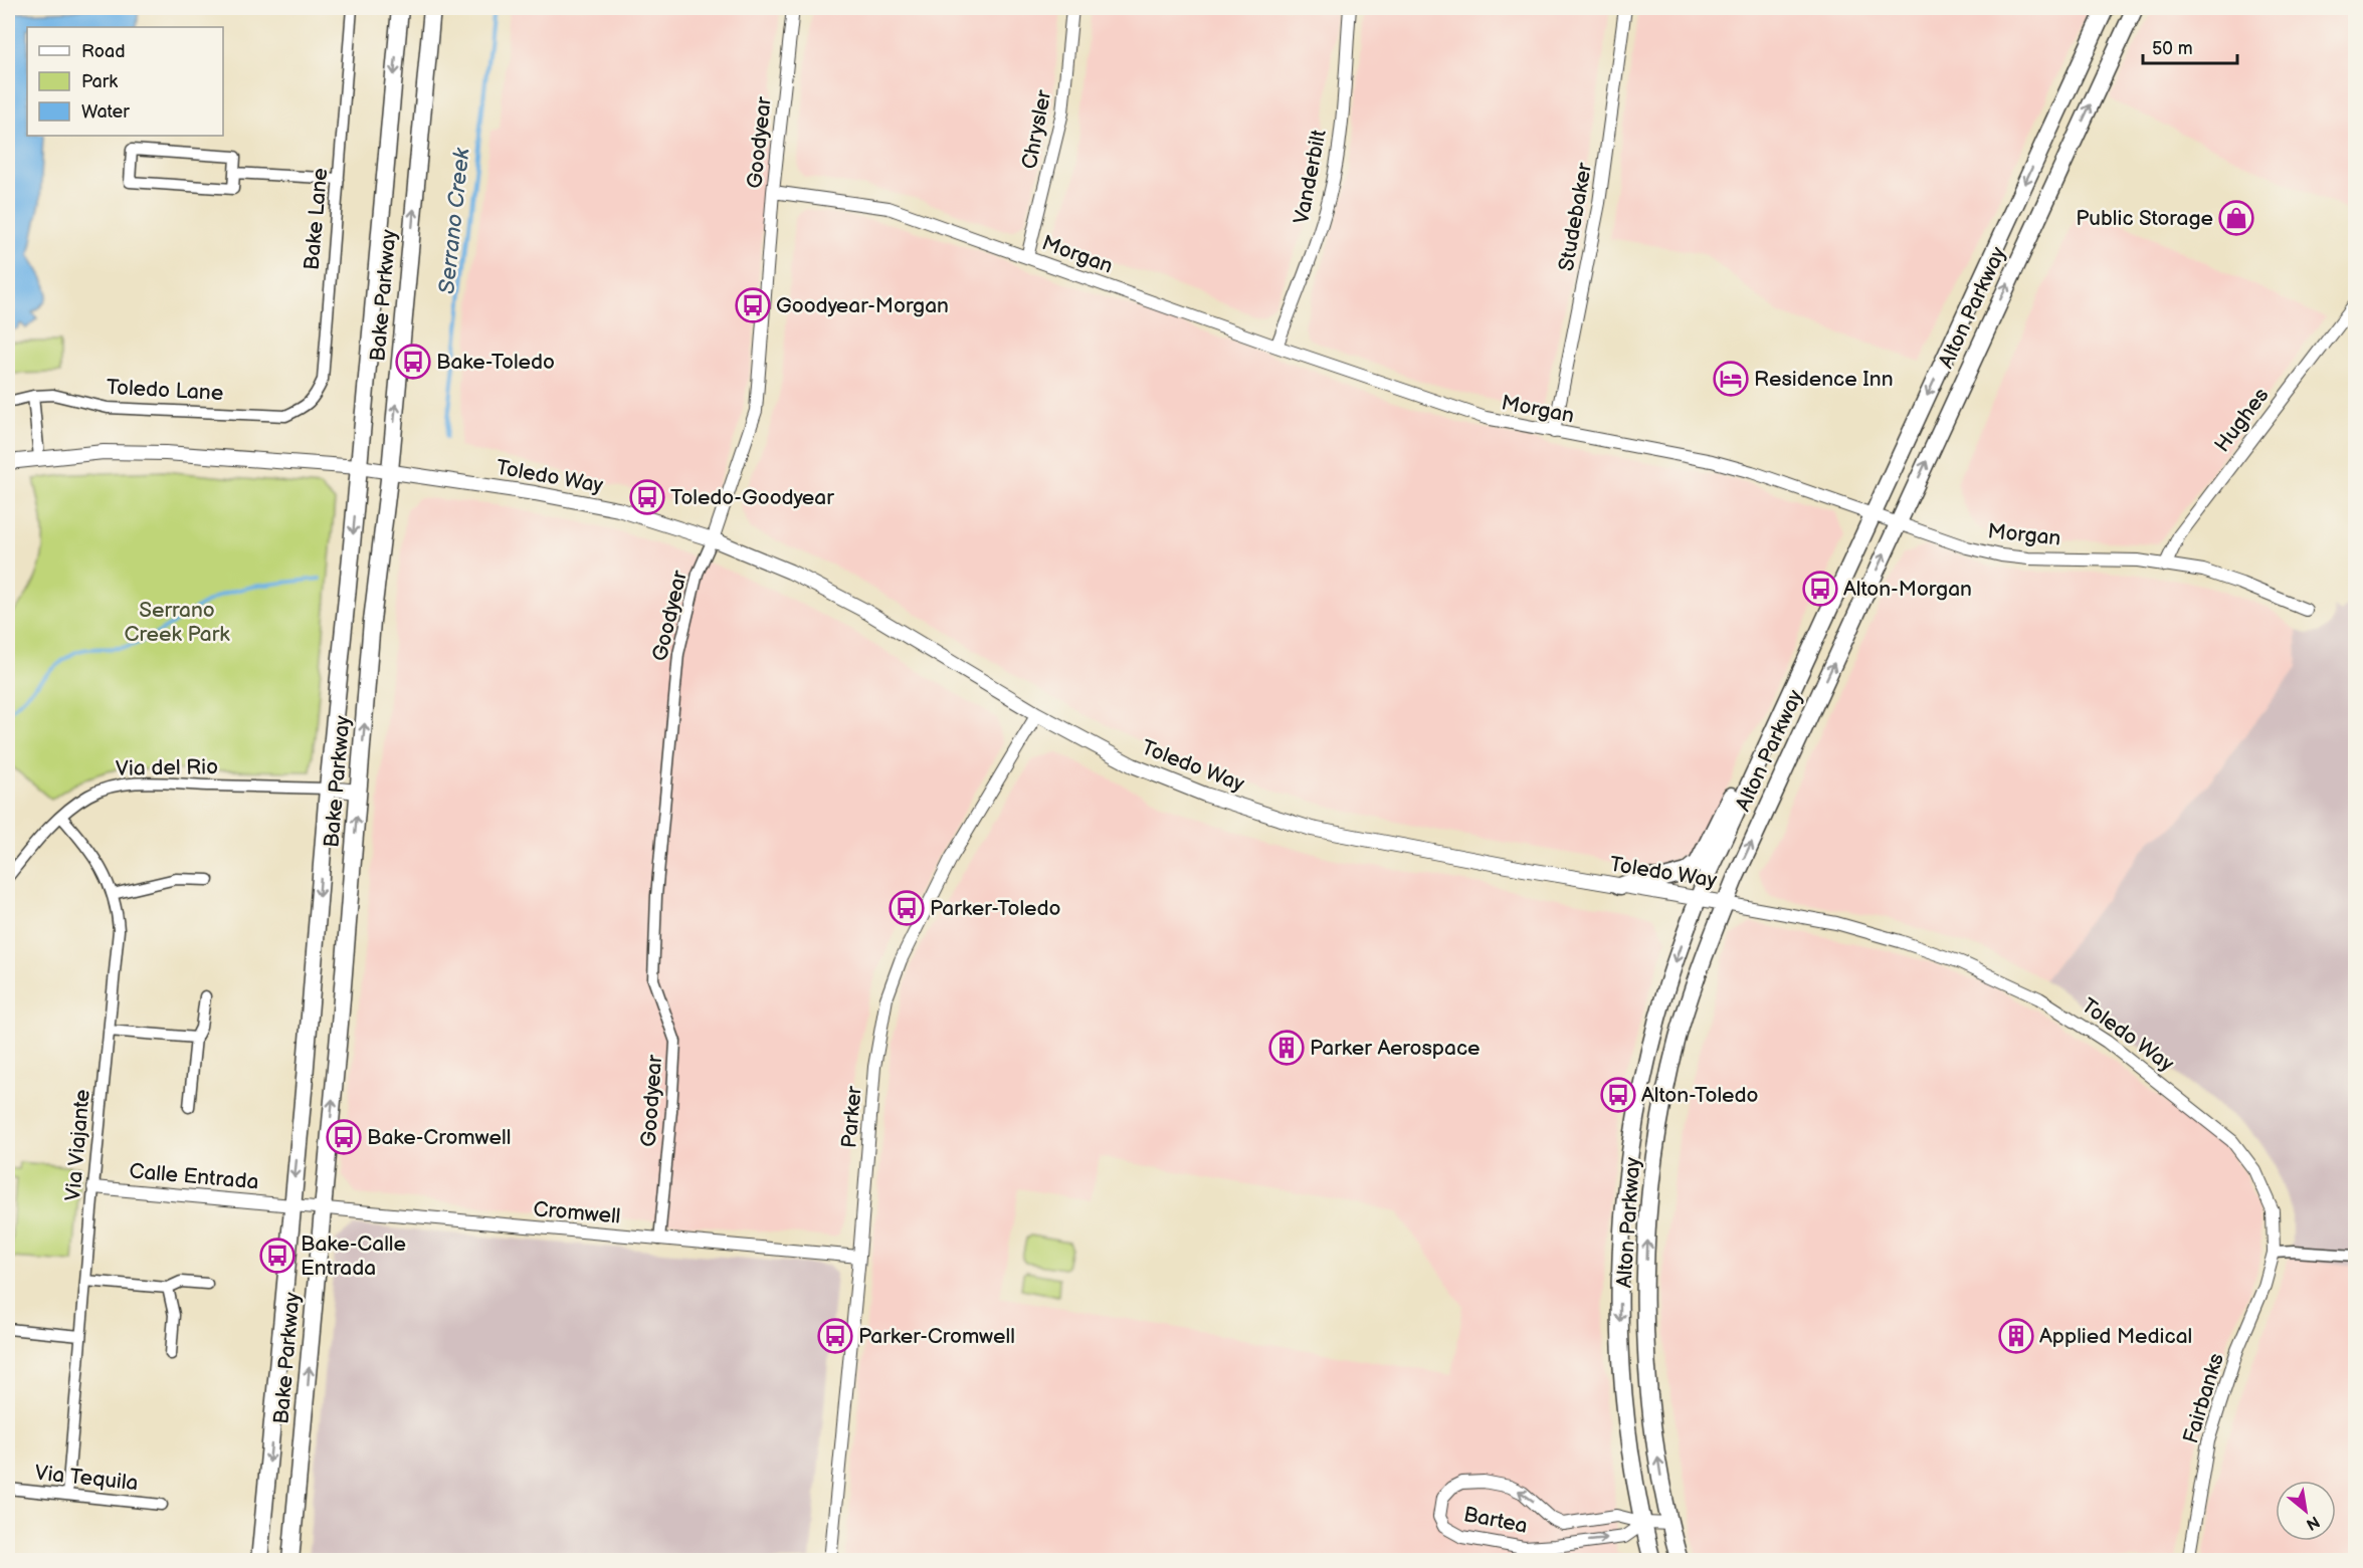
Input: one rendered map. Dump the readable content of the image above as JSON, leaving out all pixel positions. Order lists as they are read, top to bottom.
{
  "streets": {
    "main road": ["Bake Parkway", "Alton Parkway", "Toledo Way"],
    "street": [
      "Chrysler",
      "Goodyear",
      "Vanderbilt",
      "Studebaker",
      "Bake Lane",
      "Morgan",
      "Toledo Lane",
      "Hughes",
      "Via del Rio",
      "Parker",
      "Via Viajante",
      "Calle Entrada",
      "Cromwell",
      "Fairbanks",
      "Via Tequila",
      "Bartea"
    ]
  },
  "crossings": [
    ["Chrysler", "Morgan"],
    ["Goodyear", "Morgan"],
    ["Goodyear", "Toledo Way"],
    ["Goodyear", "Cromwell"],
    ["Vanderbilt", "Morgan"],
    ["Studebaker", "Morgan"],
    ["Bake Lane", "Toledo Lane"],
    ["Morgan", "Alton Parkway"],
    ["Morgan", "Hughes"],
    ["Bake Parkway", "Toledo Way"],
    ["Bake Parkway", "Via del Rio"],
    ["Bake Parkway", "Calle Entrada"],
    ["Bake Parkway", "Cromwell"],
    ["Alton Parkway", "Toledo Way"],
    ["Alton Parkway", "Bartea"],
    ["Toledo Way", "Parker"],
    ["Toledo Way", "Fairbanks"],
    ["Via del Rio", "Via Viajante"],
    ["Parker", "Cromwell"],
    ["Via Viajante", "Calle Entrada"],
    ["Via Viajante", "Via Tequila"],
    ["Calle Entrada", "Cromwell"]
  ],
  "water": ["Serrano Creek"],
  "parks": ["Serrano Creek Park"],
  "places": {
    "shop": ["Public Storage"],
    "bus stop": [
      "Goodyear-Morgan",
      "Bake-Toledo",
      "Toledo-Goodyear",
      "Alton-Morgan",
      "Parker-Toledo",
      "Alton-Toledo",
      "Bake-Cromwell",
      "Bake-Calle Entrada",
      "Parker-Cromwell"
    ],
    "hotel": ["Residence Inn"],
    "building": ["Parker Aerospace", "Applied Medical"]
  },
  "legend": ["Road", "Park", "Water"],
  "scale_bar": "50 m",
  "north": "bottom right"
}
